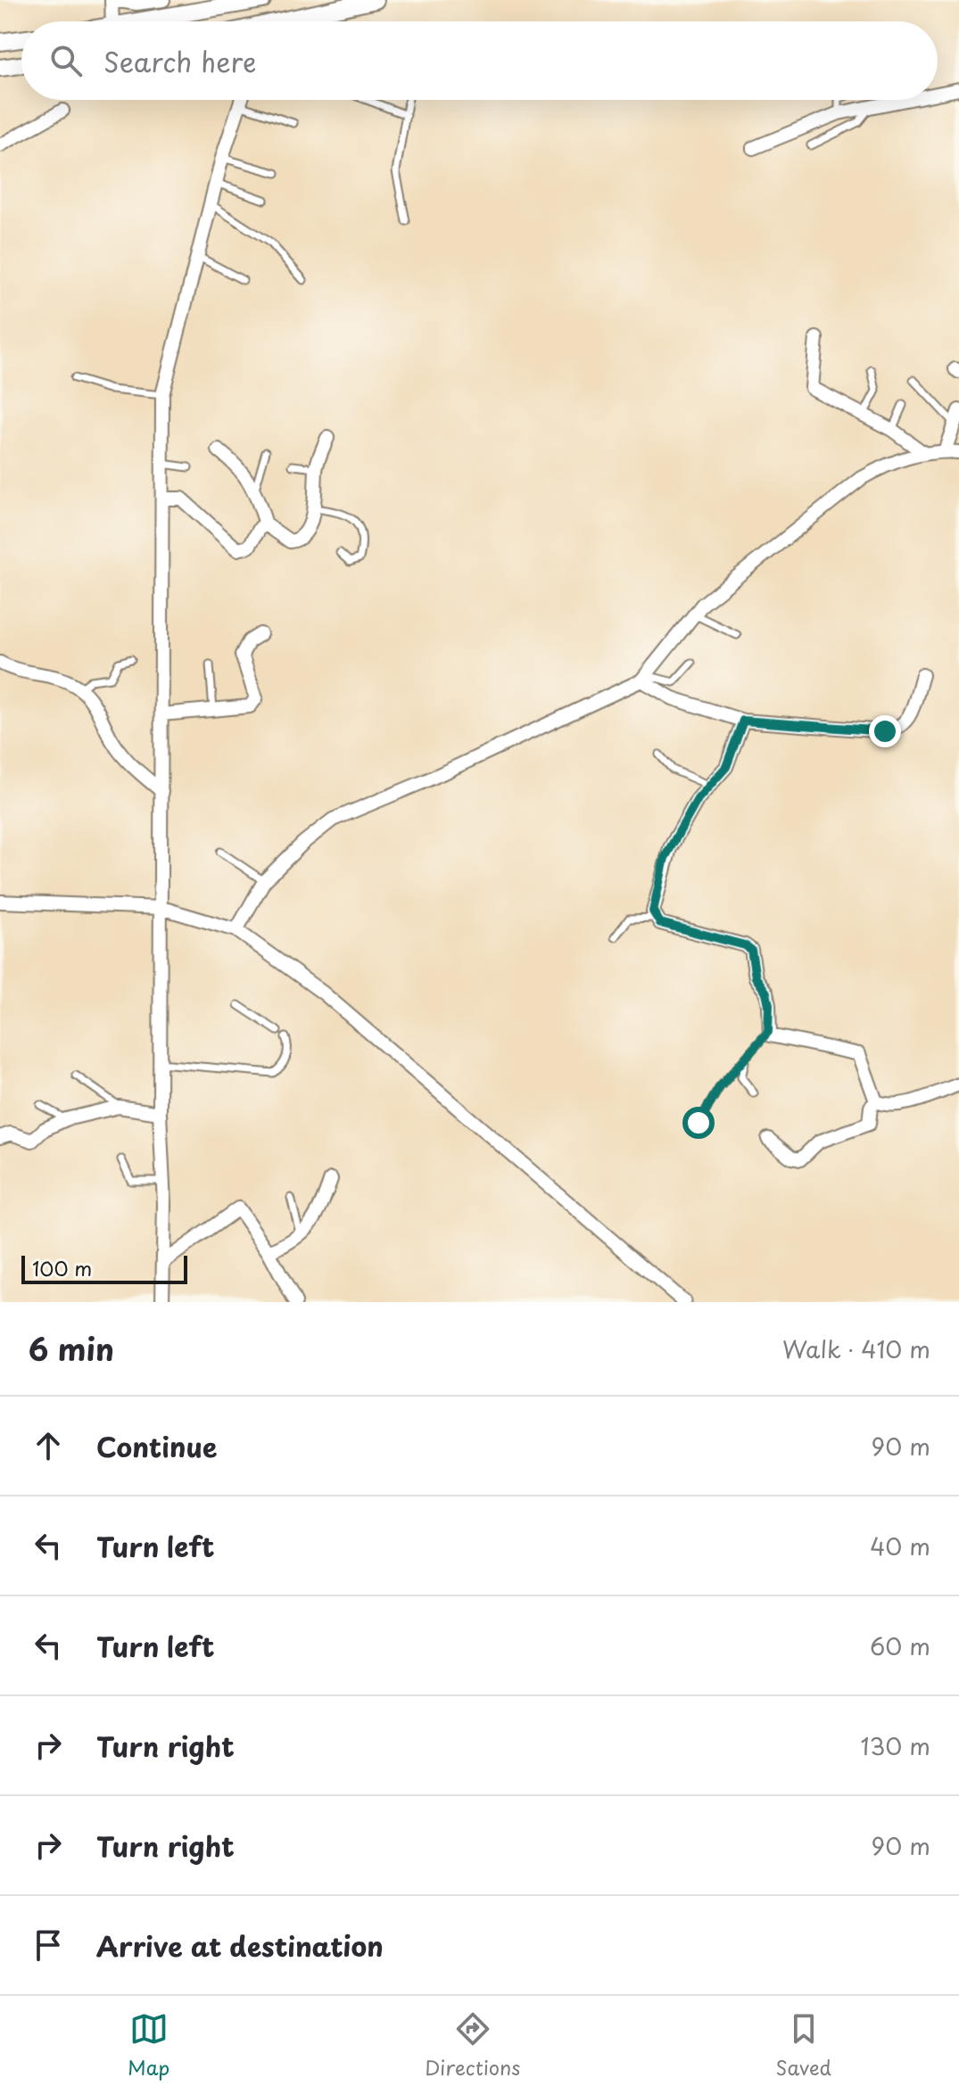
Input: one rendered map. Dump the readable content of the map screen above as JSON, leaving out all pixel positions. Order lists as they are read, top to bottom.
{
  "scale_bar": "100 m",
  "page": {
    "search": "Search here",
    "scale": "100 m",
    "heading": ["6 min", "Walk · 410 m"],
    "list": [
      ["Continue", "90 m"],
      ["Turn left", "40 m"],
      ["Turn left", "60 m"],
      ["Turn right", "130 m"],
      ["Turn right", "90 m"],
      "Arrive at destination"
    ],
    "nav": ["Map", "Directions", "Saved"]
  }
}
